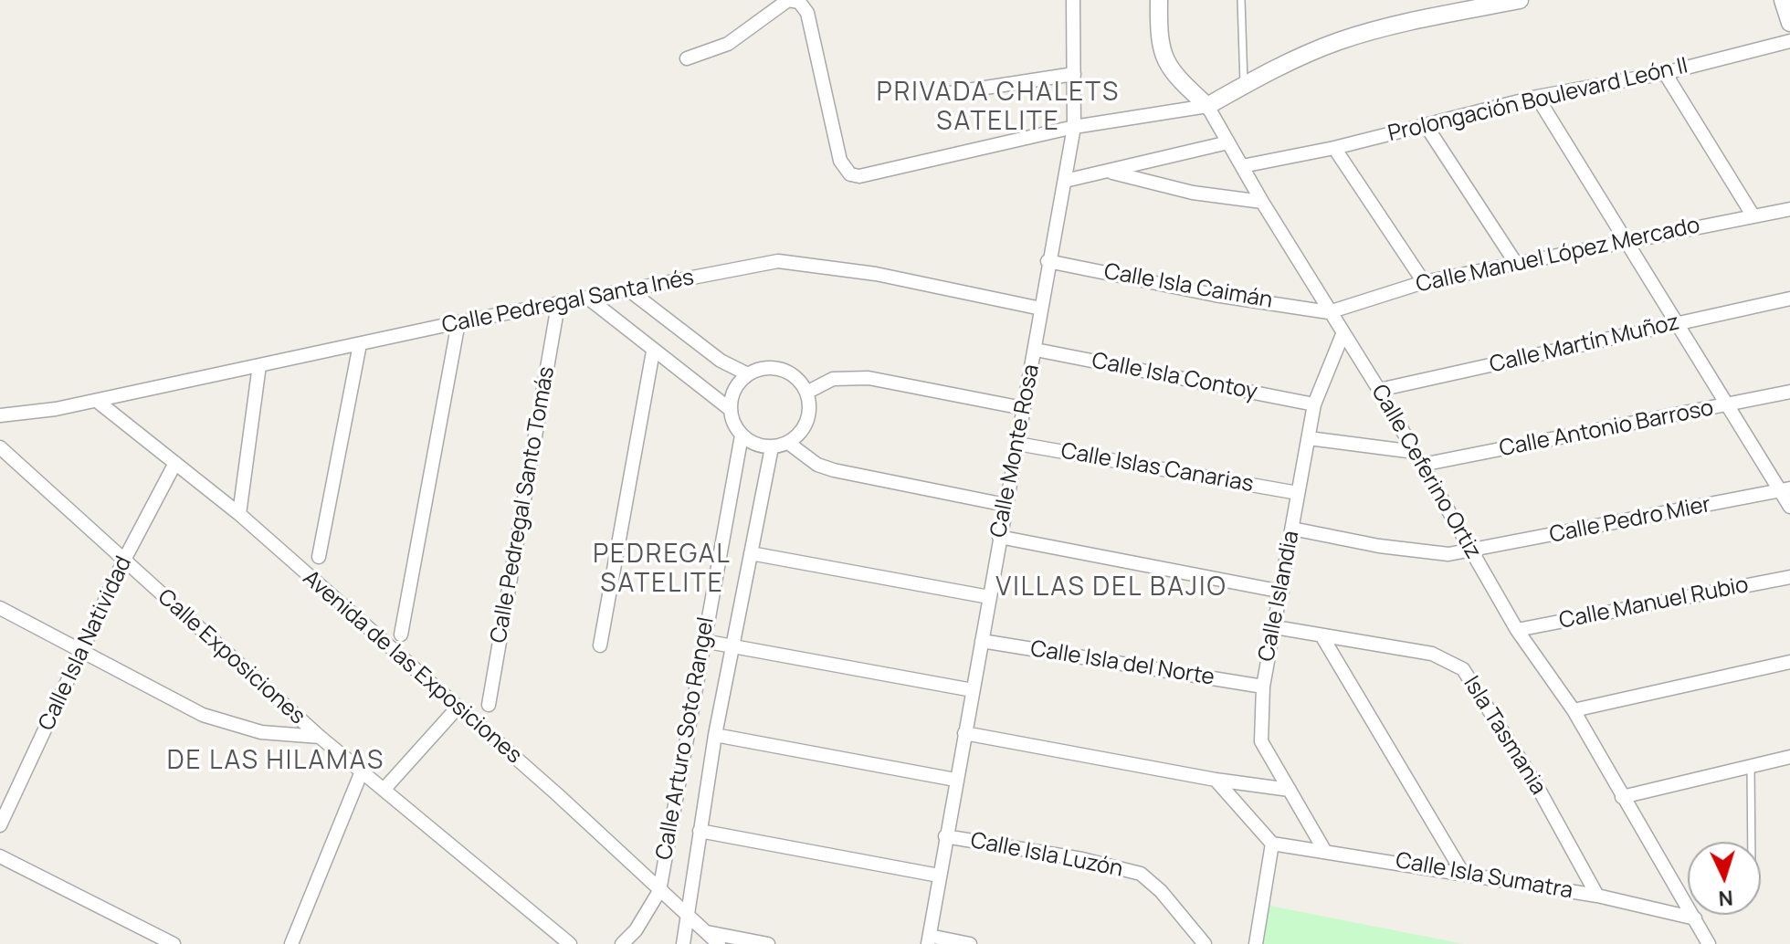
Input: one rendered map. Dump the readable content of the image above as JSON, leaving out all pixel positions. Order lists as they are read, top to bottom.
{
  "streets": {
    "street": [
      "Prolongación Boulevard León II",
      "Calle Manuel López Mercado",
      "Calle Isla Caimán",
      "Calle Pedregal Santa Inés",
      "Calle Martín Muñoz",
      "Calle Isla Contoy",
      "Calle Antonio Barroso",
      "Calle Monte Rosa",
      "Calle Islas Canarias",
      "Calle Ceferino Ortiz",
      "Calle Pedregal Santo Tomás",
      "Calle Pedro Mier",
      "Calle Islandia",
      "Calle Manuel Rubio",
      "Calle Isla Natividad",
      "Calle Exposiciones",
      "Calle Isla del Norte",
      "Avenida de las Exposiciones",
      "Isla Tasmania",
      "Calle Arturo Soto Rangel",
      "Calle Isla Luzón",
      "Calle Isla Sumatra"
    ]
  },
  "crossings": [
    ["Prolongación Boulevard León II", "Calle Ceferino Ortiz"],
    ["Calle Manuel López Mercado", "Calle Isla Caimán"],
    ["Calle Manuel López Mercado", "Calle Ceferino Ortiz"],
    ["Calle Isla Caimán", "Calle Monte Rosa"],
    ["Calle Isla Caimán", "Calle Ceferino Ortiz"],
    ["Calle Pedregal Santa Inés", "Calle Monte Rosa"],
    ["Calle Pedregal Santa Inés", "Calle Pedregal Santo Tomás"],
    ["Calle Pedregal Santa Inés", "Avenida de las Exposiciones"],
    ["Calle Martín Muñoz", "Calle Ceferino Ortiz"],
    ["Calle Isla Contoy", "Calle Monte Rosa"],
    ["Calle Isla Contoy", "Calle Islandia"],
    ["Calle Antonio Barroso", "Calle Ceferino Ortiz"],
    ["Calle Monte Rosa", "Calle Islas Canarias"],
    ["Calle Monte Rosa", "Calle Isla del Norte"],
    ["Calle Monte Rosa", "Calle Isla Luzón"],
    ["Calle Islas Canarias", "Calle Islandia"],
    ["Calle Ceferino Ortiz", "Calle Pedro Mier"],
    ["Calle Ceferino Ortiz", "Calle Islandia"],
    ["Calle Ceferino Ortiz", "Calle Manuel Rubio"],
    ["Calle Ceferino Ortiz", "Calle Isla Sumatra"],
    ["Calle Islandia", "Calle Isla del Norte"],
    ["Calle Islandia", "Isla Tasmania"],
    ["Calle Islandia", "Calle Isla Sumatra"],
    ["Calle Isla Natividad", "Calle Exposiciones"],
    ["Calle Isla Natividad", "Avenida de las Exposiciones"],
    ["Avenida de las Exposiciones", "Calle Arturo Soto Rangel"],
    ["Isla Tasmania", "Calle Isla Sumatra"]
  ],
  "districts": [
    "PRIVADA CHALETS SATELITE",
    "PEDREGAL SATELITE",
    "VILLAS DEL BAJIO",
    "DE LAS HILAMAS"
  ],
  "north": "bottom"
}
